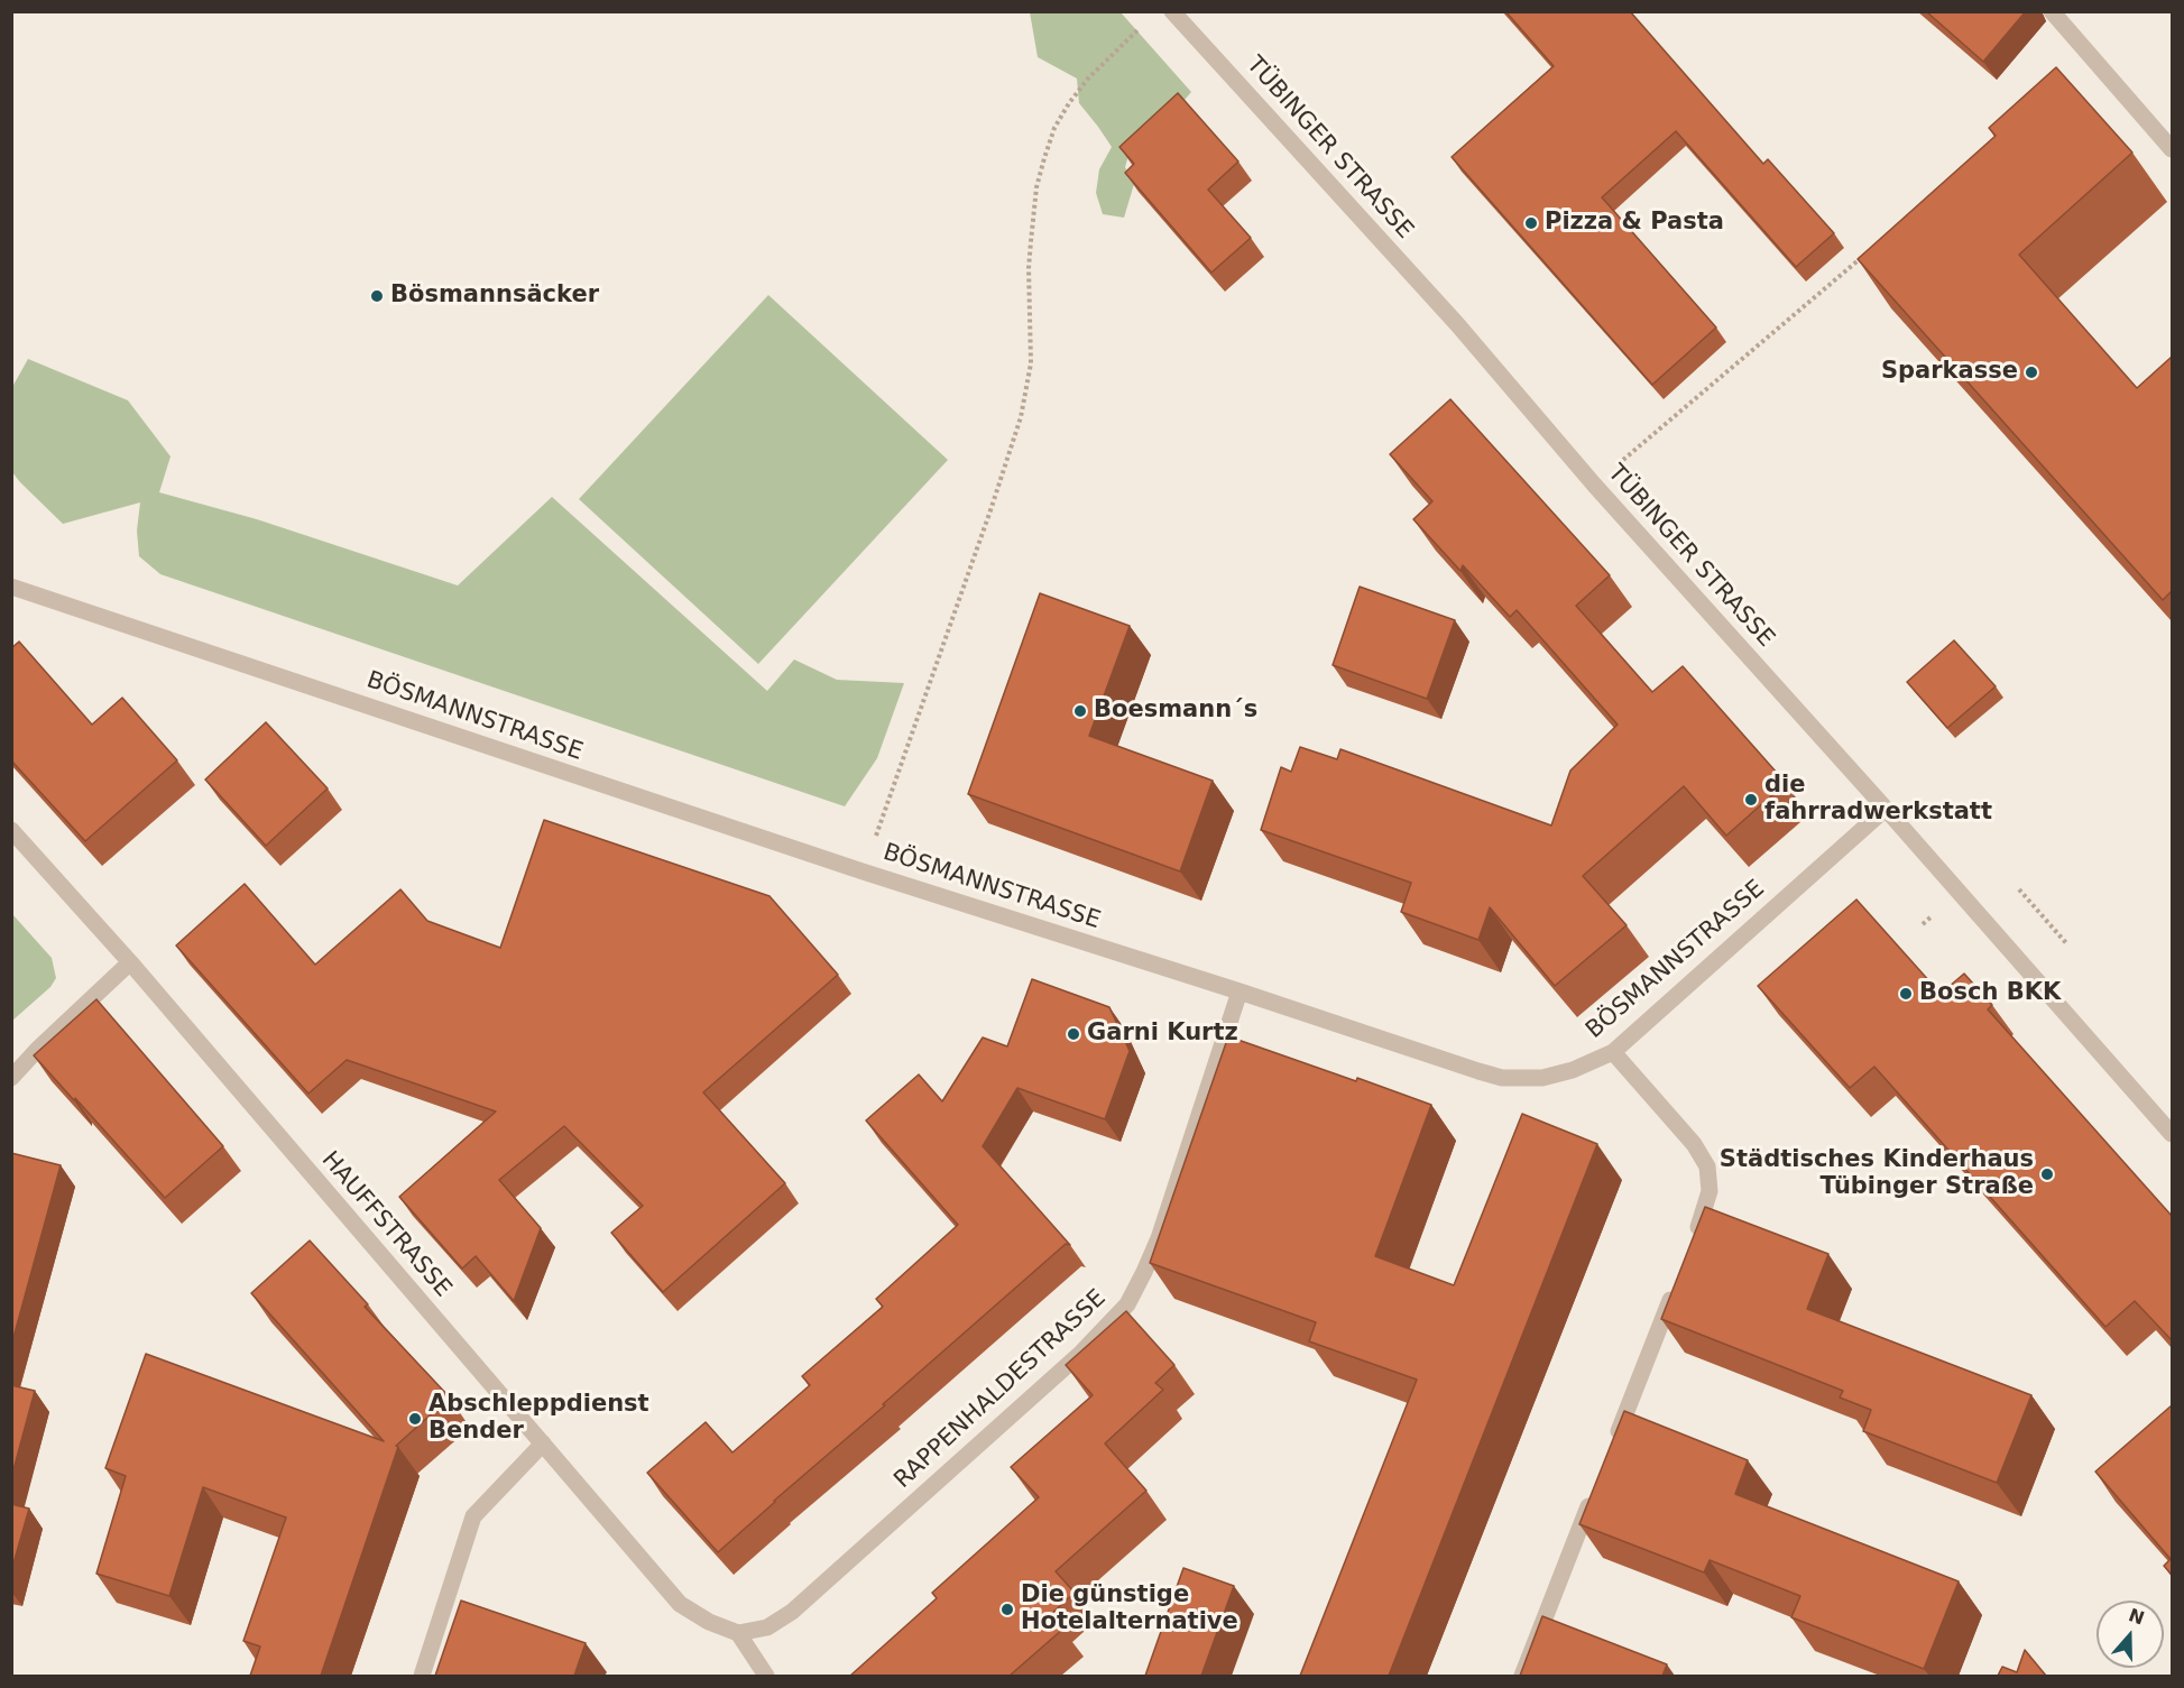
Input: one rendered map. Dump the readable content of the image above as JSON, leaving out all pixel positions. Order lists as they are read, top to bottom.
{
  "streets": {
    "street": [
      "TÜBINGER STRASSE",
      "BÖSMANNSTRASSE",
      "HAUFFSTRASSE",
      "RAPPENHALDESTRASSE"
    ]
  },
  "crossings": [
    ["TÜBINGER STRASSE", "BÖSMANNSTRASSE"],
    ["BÖSMANNSTRASSE", "RAPPENHALDESTRASSE"],
    ["HAUFFSTRASSE", "RAPPENHALDESTRASSE"]
  ],
  "places": [
    "Pizza & Pasta",
    "Bösmannsäcker",
    "Sparkasse",
    "Boesmann´s",
    "die fahrradwerkstatt",
    "Bosch BKK",
    "Garni Kurtz",
    "Städtisches Kinderhaus Tübinger Straße",
    "Abschleppdienst Bender",
    "Die günstige Hotelalternative"
  ],
  "north": "top"
}
